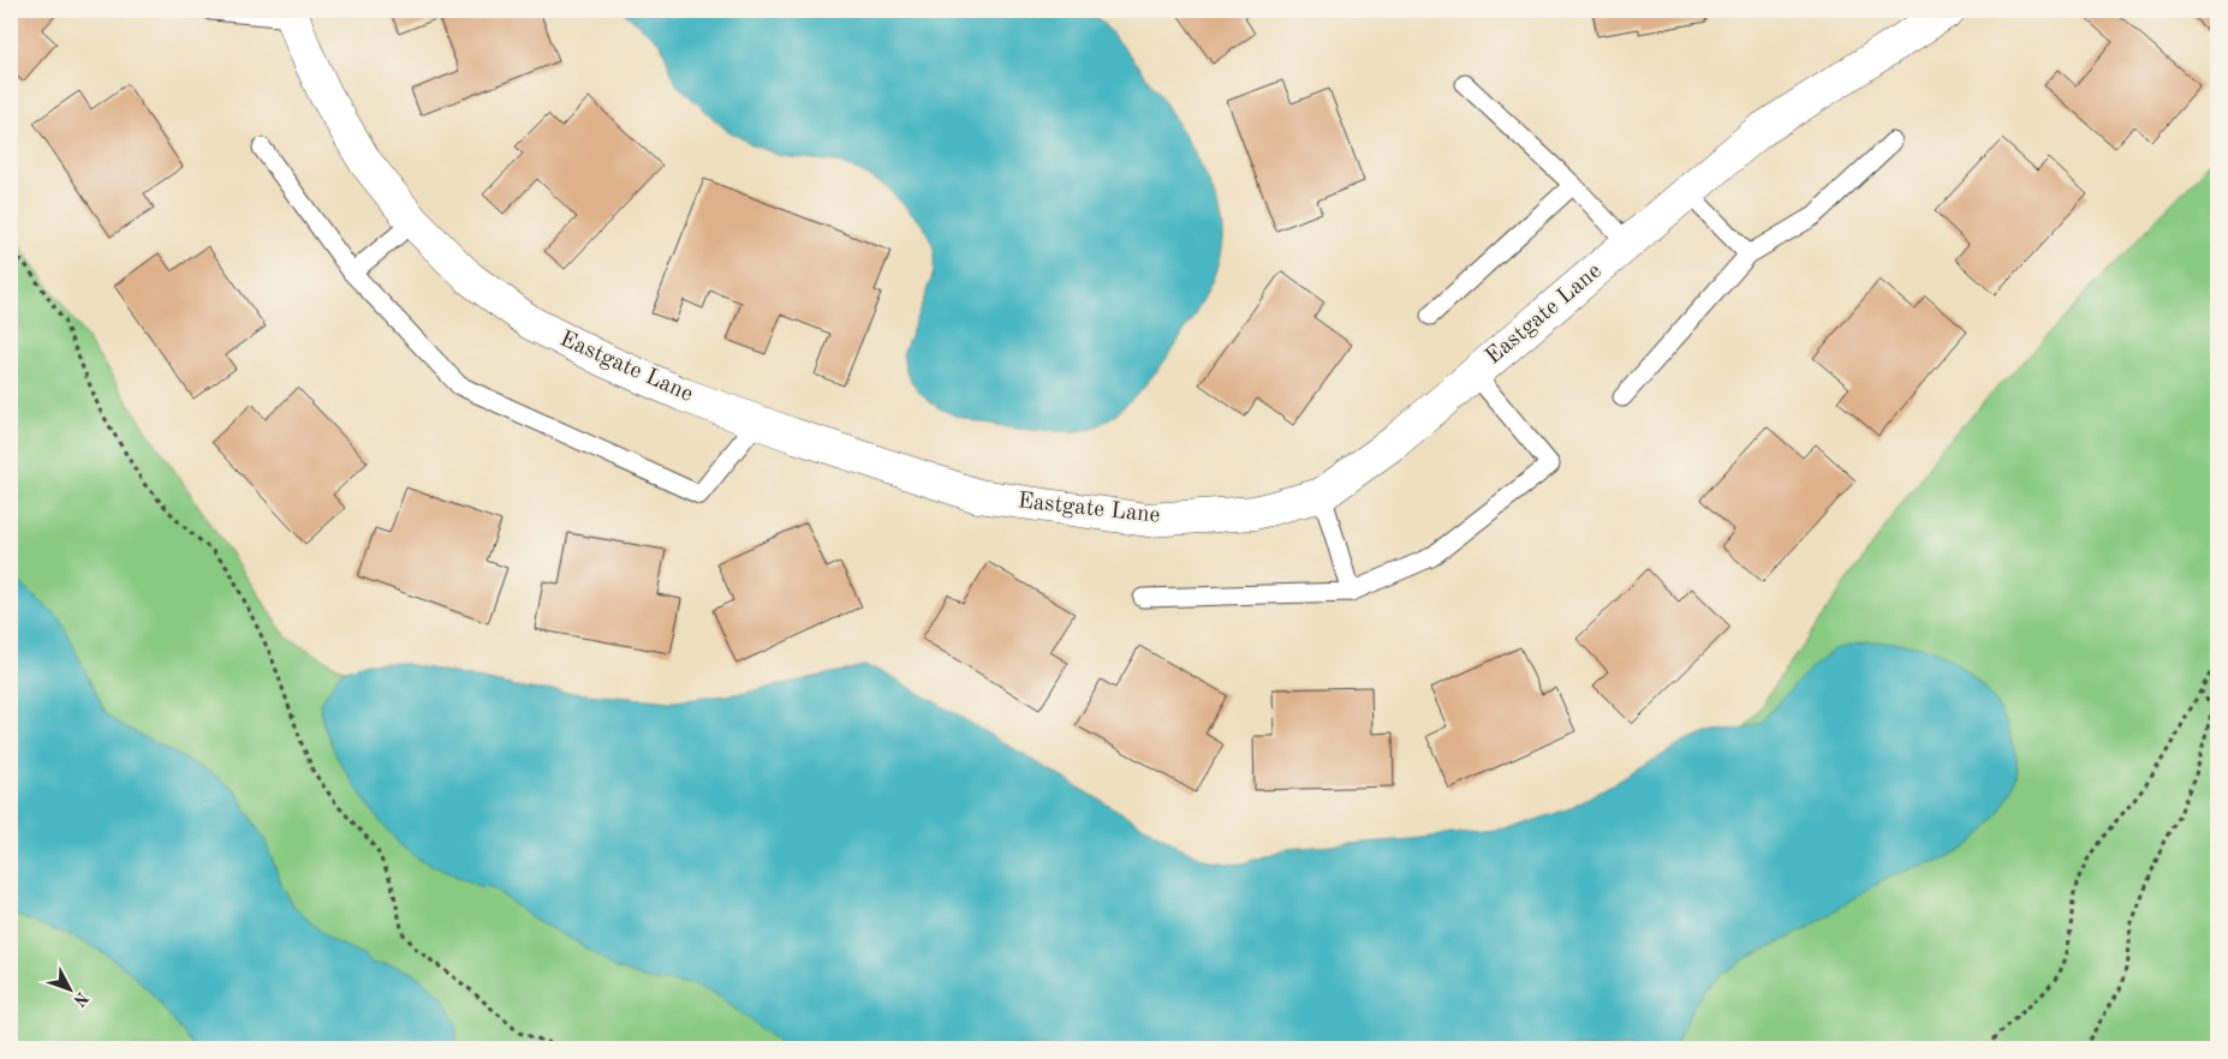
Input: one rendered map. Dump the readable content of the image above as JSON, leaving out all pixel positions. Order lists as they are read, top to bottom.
{
  "streets": {
    "street": ["Eastgate Lane"]
  },
  "north": "bottom right"
}
